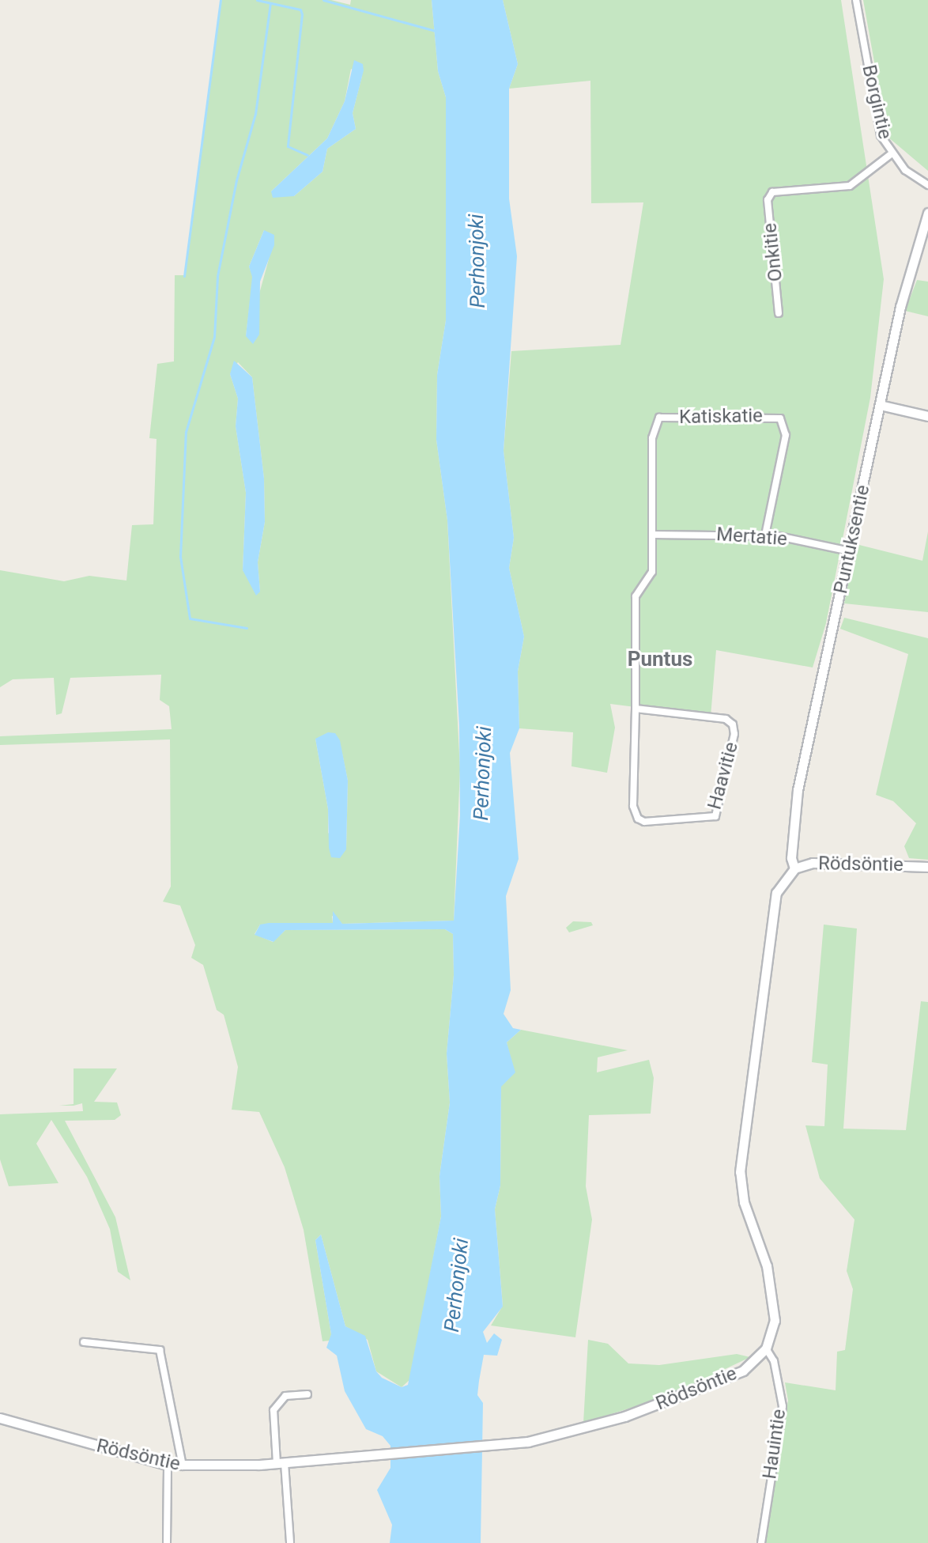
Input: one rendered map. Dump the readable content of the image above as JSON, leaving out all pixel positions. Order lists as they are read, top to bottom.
{
  "streets": {
    "street": [
      "Borgintie",
      "Onkitie",
      "Katiskatie",
      "Mertatie",
      "Puntuksentie",
      "Haavitie",
      "Rödsöntie",
      "Hauintie"
    ]
  },
  "crossings": [
    ["Borgintie", "Onkitie"],
    ["Katiskatie", "Mertatie"],
    ["Katiskatie", "Haavitie"],
    ["Mertatie", "Puntuksentie"],
    ["Mertatie", "Haavitie"],
    ["Puntuksentie", "Rödsöntie"],
    ["Rödsöntie", "Hauintie"]
  ],
  "districts": ["Puntus"],
  "water": ["Perhonjoki"]
}
